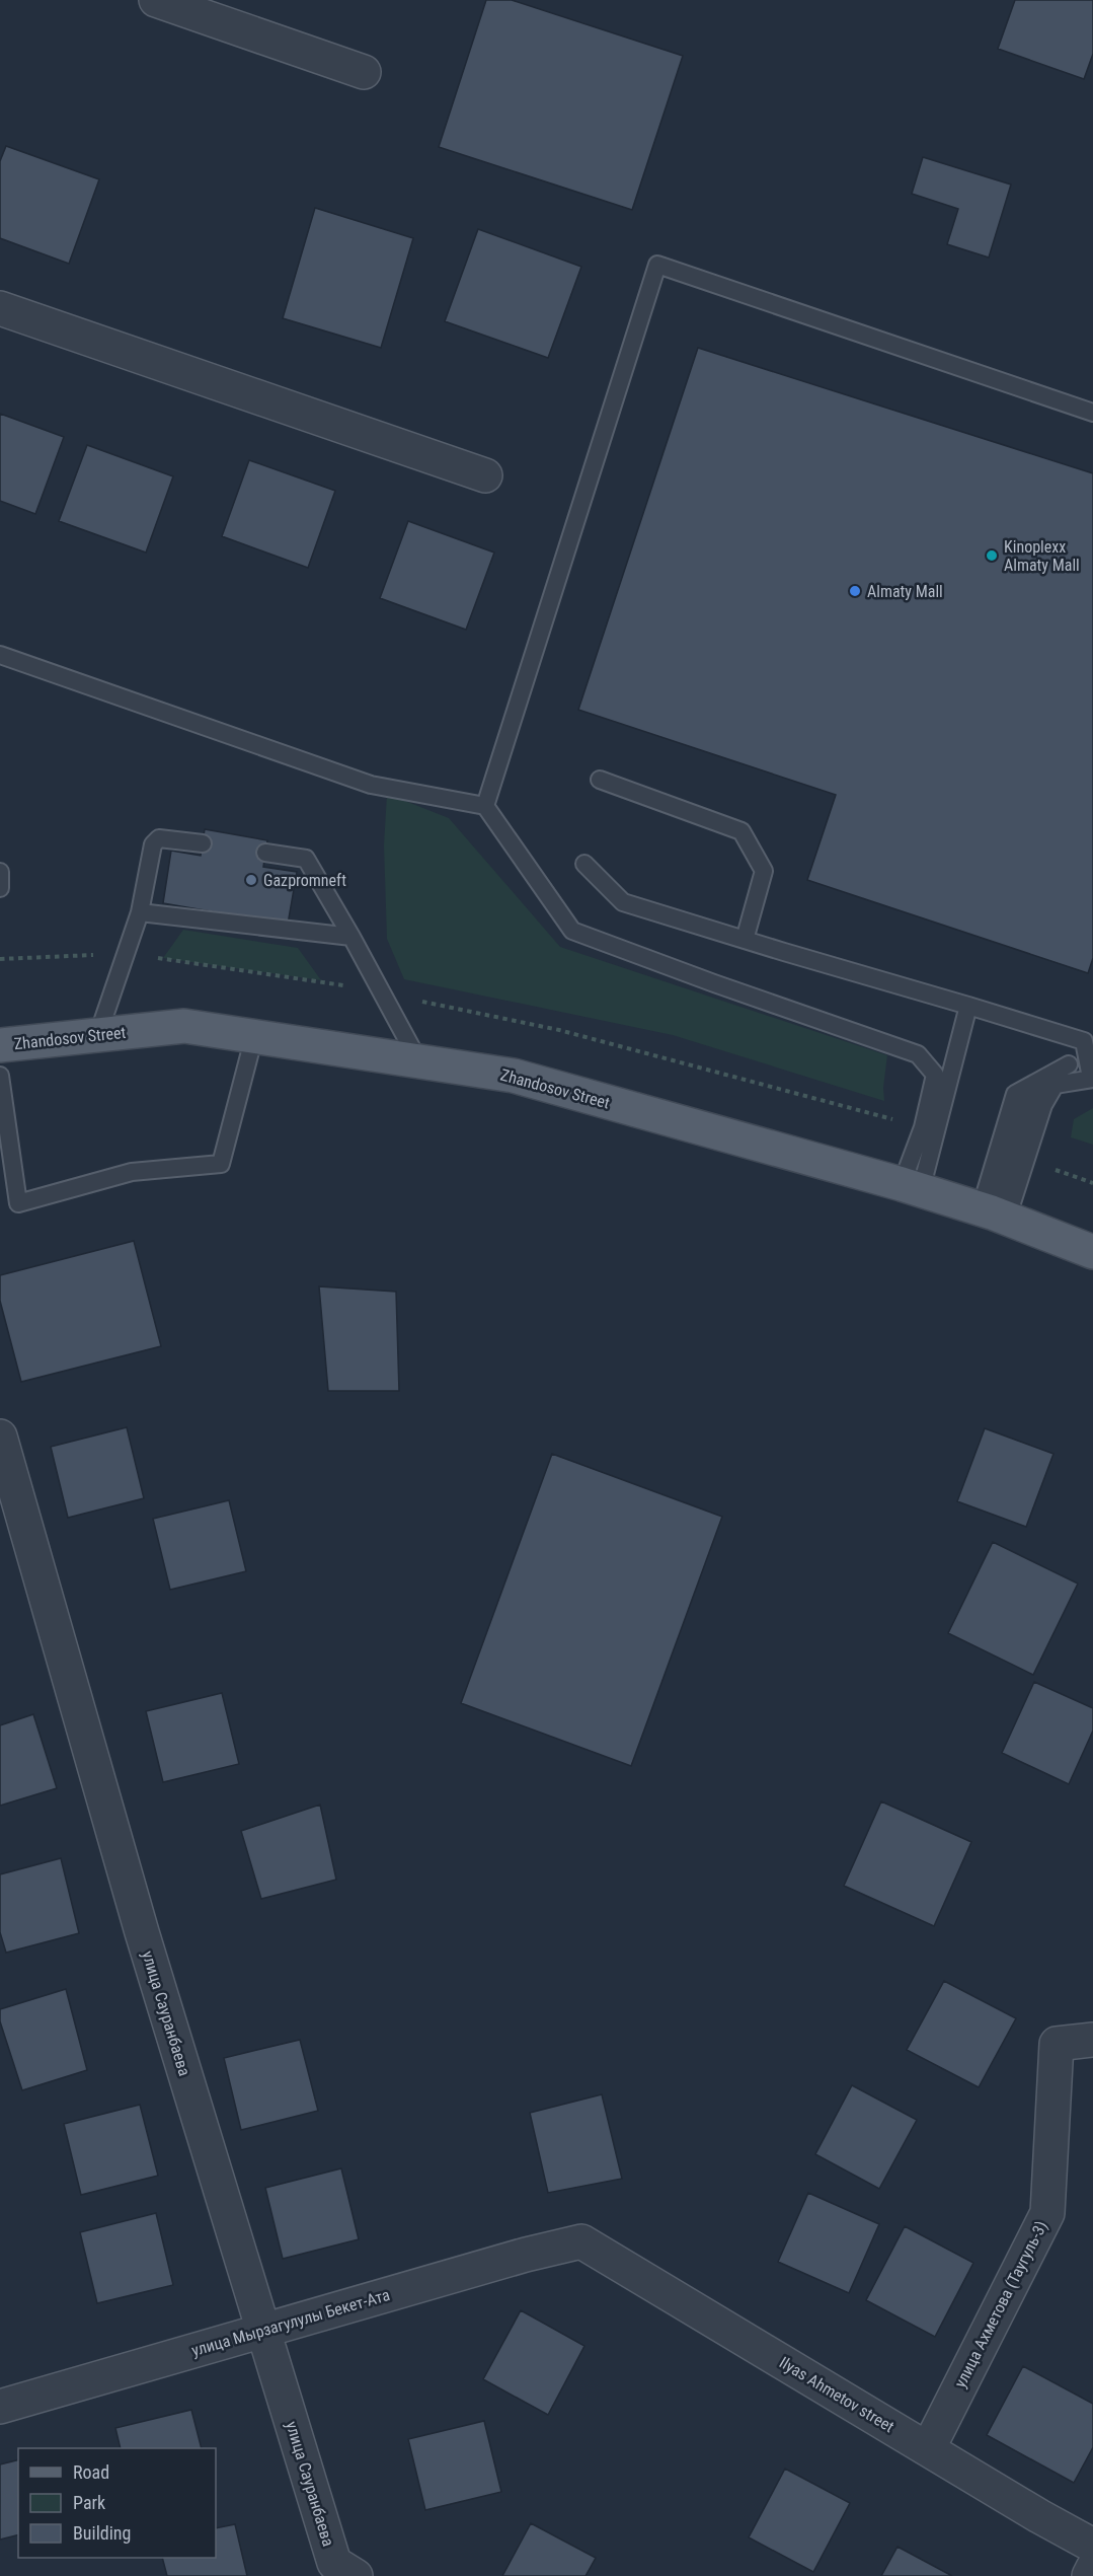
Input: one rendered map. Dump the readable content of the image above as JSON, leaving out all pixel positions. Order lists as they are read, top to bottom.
{
  "streets": {
    "main road": ["Zhandosov Street"],
    "street": [
      "улица Сауранбаева",
      "улица Ахметова (Таугуль-3)",
      "улица Мырзагулулы Бекет-Ата",
      "Ilyas Ahmetov street"
    ]
  },
  "crossings": [
    ["улица Сауранбаева", "улица Мырзагулулы Бекет-Ата"],
    ["улица Ахметова (Таугуль-3)", "Ilyas Ahmetov street"],
    ["улица Мырзагулулы Бекет-Ата", "Ilyas Ahmetov street"]
  ],
  "places": ["Kinoplexx Almaty Mall", "Almaty Mall", "Gazpromneft"],
  "legend": ["Road", "Park", "Building"]
}
